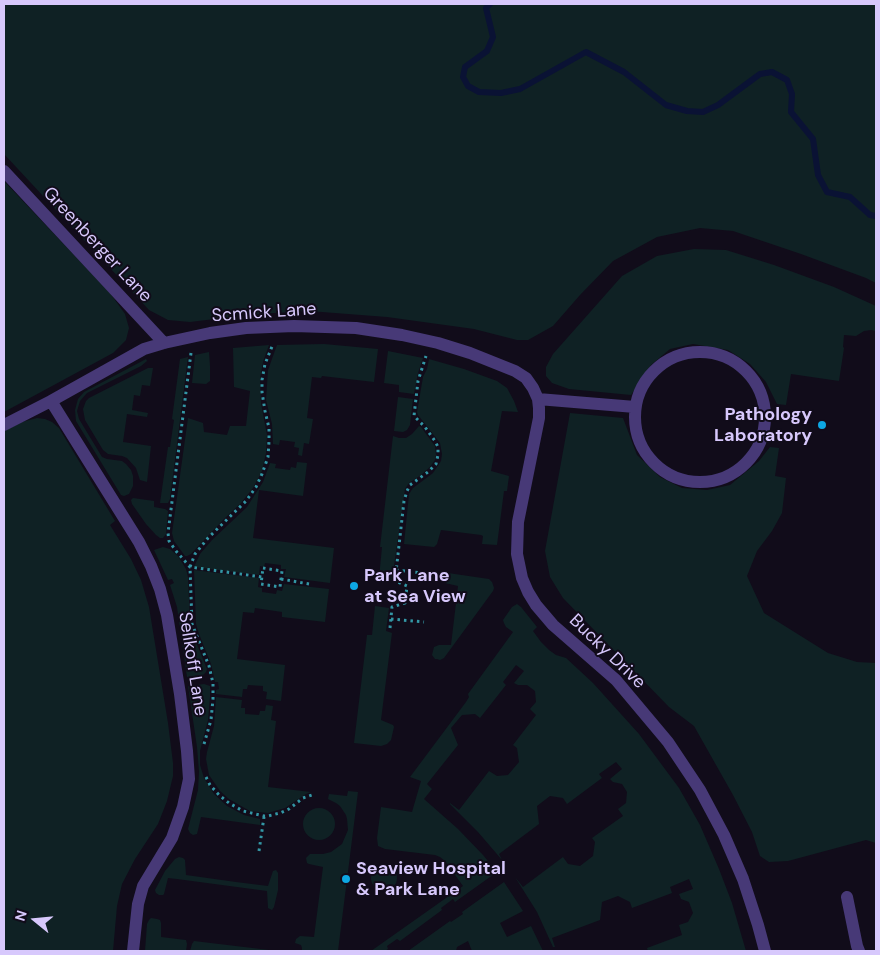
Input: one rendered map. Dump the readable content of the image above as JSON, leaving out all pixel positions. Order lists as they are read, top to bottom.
{
  "streets": {
    "lane": [
      "Greenberger Lane",
      "Scmick Lane",
      "Bucky Drive",
      "Selikoff Lane"
    ]
  },
  "crossings": [
    ["Greenberger Lane", "Scmick Lane"],
    ["Scmick Lane", "Bucky Drive"],
    ["Scmick Lane", "Selikoff Lane"]
  ],
  "places": ["Pathology Laboratory", "Park Lane at Sea View", "Seaview Hospital & Park Lane"],
  "north": "left"
}
